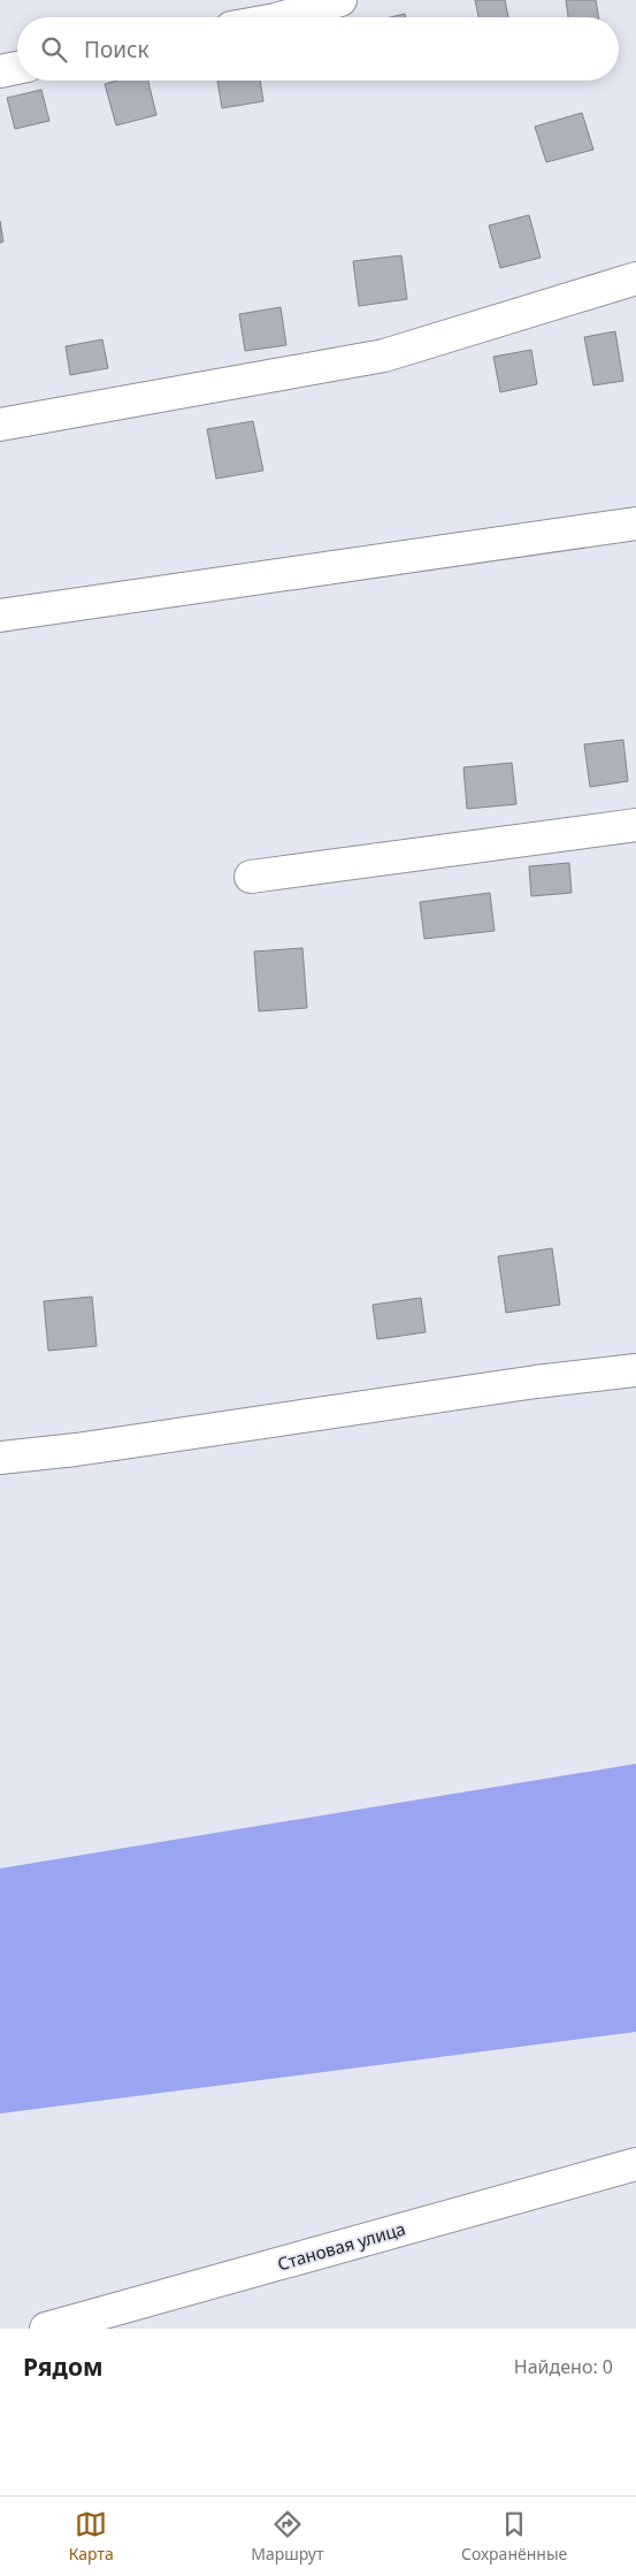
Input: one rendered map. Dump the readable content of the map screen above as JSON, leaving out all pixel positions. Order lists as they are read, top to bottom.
{
  "streets": {
    "street": ["Становая улица"]
  },
  "page": {
    "search": "Поиск",
    "heading": ["Рядом", "Найдено: 0"],
    "nav": ["Карта", "Маршрут", "Сохранённые"]
  }
}
